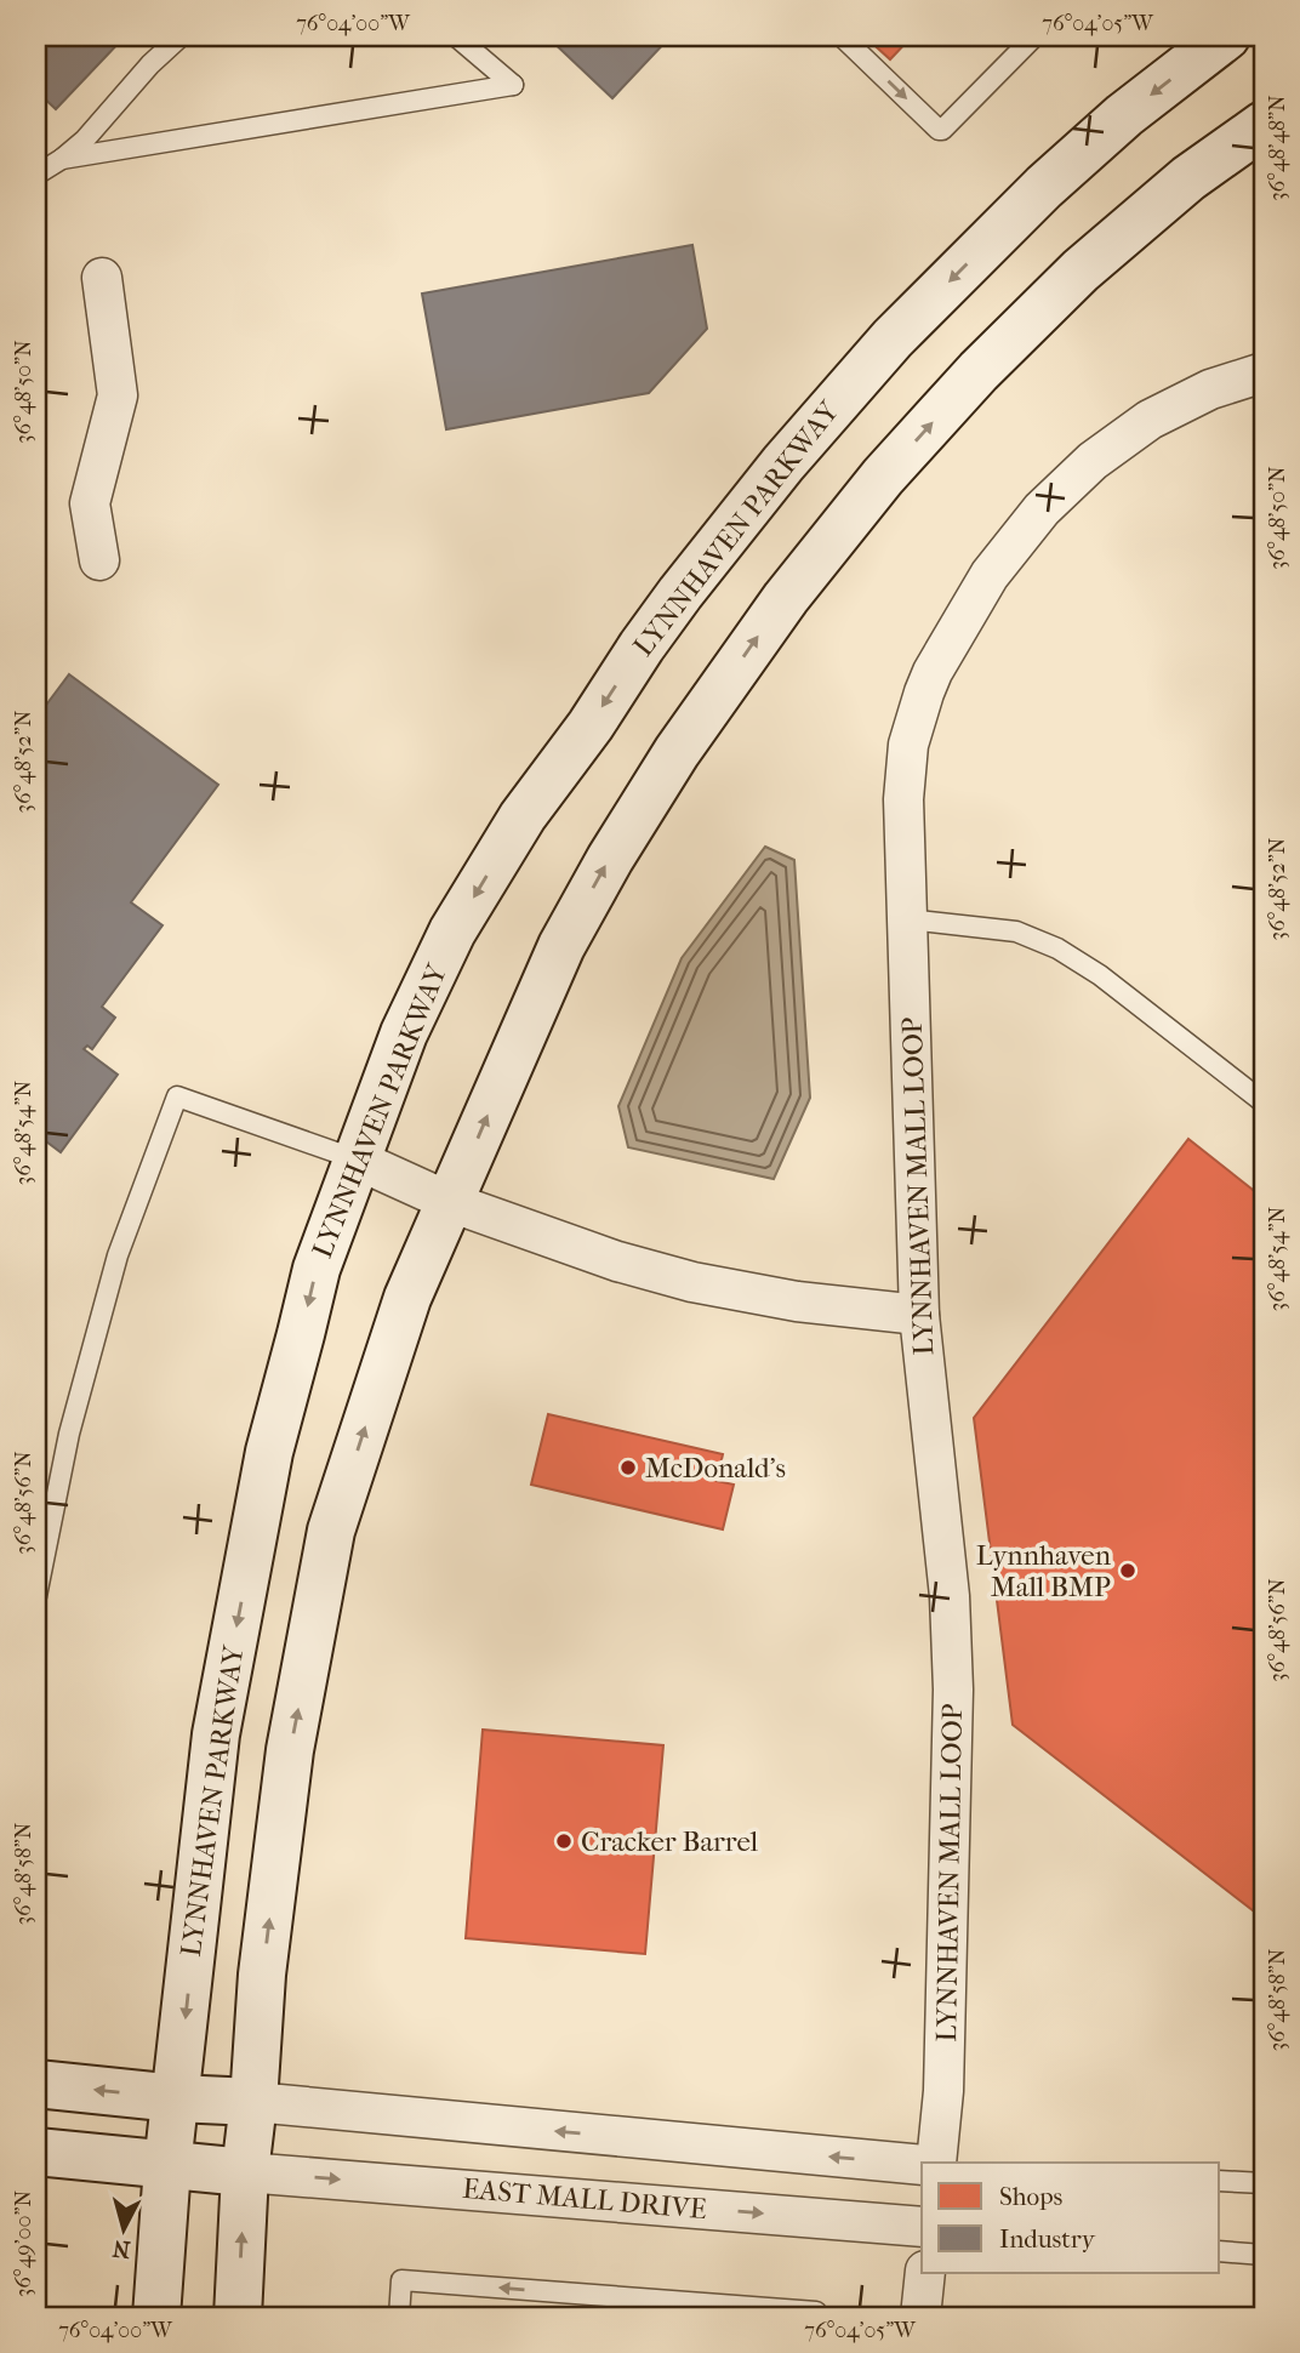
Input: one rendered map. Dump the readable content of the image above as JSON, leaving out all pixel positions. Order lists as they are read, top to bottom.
{
  "streets": {
    "main road": ["LYNNHAVEN PARKWAY"],
    "street": ["LYNNHAVEN MALL LOOP", "EAST MALL DRIVE"]
  },
  "places": ["McDonald's", "Lynnhaven Mall BMP", "Cracker Barrel"],
  "legend": ["Shops", "Industry"],
  "north": "bottom",
  "coordinates": [
    "76°04'00\"W",
    "76°04'05\"W",
    "36°48'48\"N",
    "36°48'50\"N",
    "36°48'52\"N",
    "36°48'54\"N",
    "36°48'56\"N",
    "36°48'58\"N",
    "36°49'00\"N"
  ]
}
